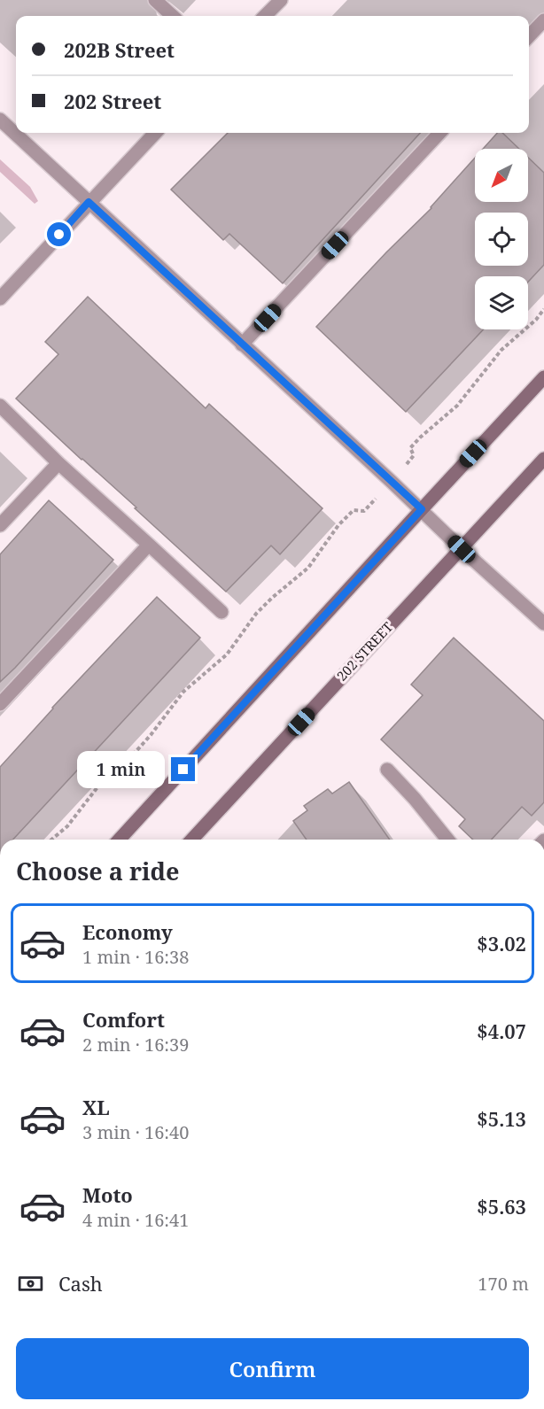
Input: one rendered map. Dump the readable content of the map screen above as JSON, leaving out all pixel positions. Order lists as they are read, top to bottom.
{
  "streets": {
    "main road": ["202 STREET"]
  },
  "north": "bottom left",
  "page": {
    "banner": ["202B Street", "202 Street"],
    "bubble": "1 min",
    "heading": "Choose a ride",
    "list": [
      {
        "name": "Economy",
        "note": "1 min · 16:38",
        "value": "$3.02"
      },
      {
        "name": "Comfort",
        "note": "2 min · 16:39",
        "value": "$4.07"
      },
      {
        "name": "XL",
        "note": "3 min · 16:40",
        "value": "$5.13"
      },
      {
        "name": "Moto",
        "note": "4 min · 16:41",
        "value": "$5.63"
      }
    ],
    "pay": ["Cash", "170 m"],
    "buttons": "Confirm"
  }
}
